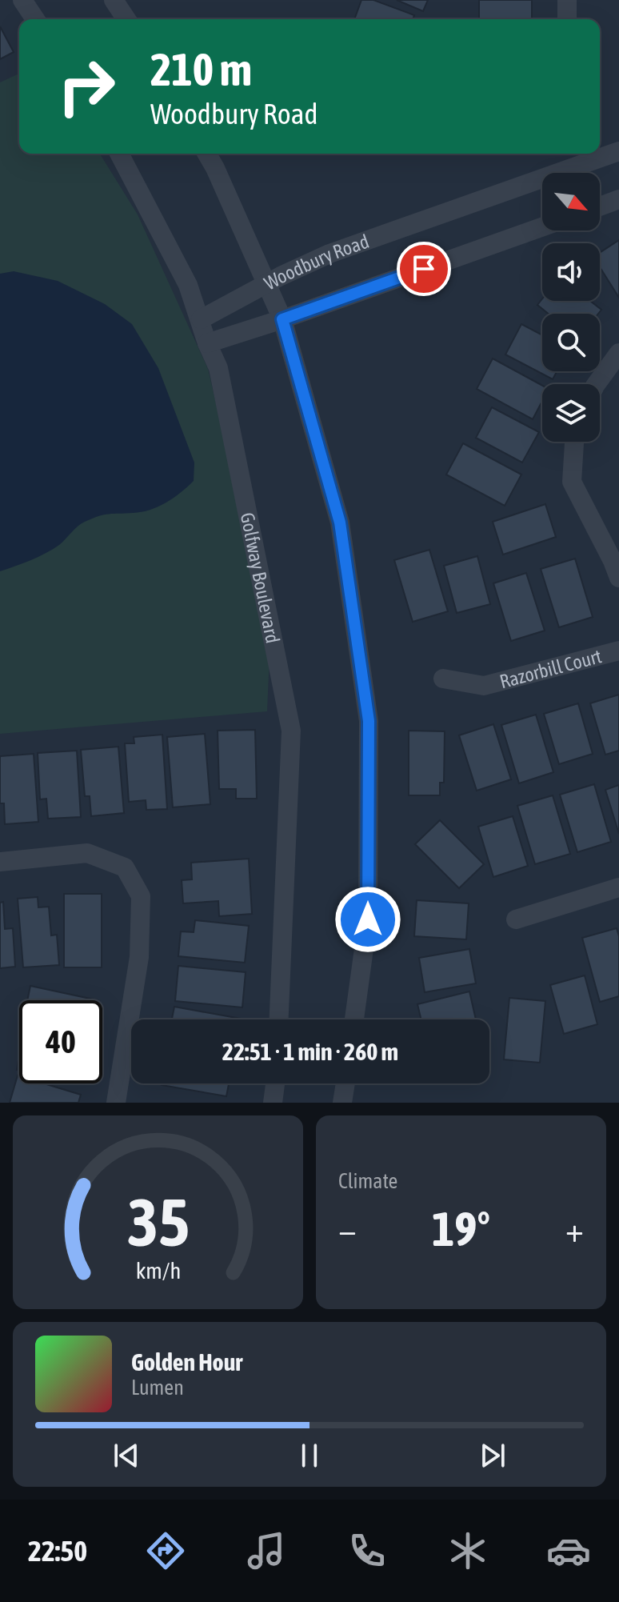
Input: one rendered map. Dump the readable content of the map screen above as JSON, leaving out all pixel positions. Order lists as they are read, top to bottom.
{
  "streets": {
    "street": ["Woodbury Road", "Golfway Boulevard", "Razorbill Court"]
  },
  "crossings": [
    ["Woodbury Road", "Golfway Boulevard"]
  ],
  "north": "bottom right",
  "page": {
    "turn": ["210 m", "Woodbury Road"],
    "limit": "40",
    "trip": "22:51 · 1 min · 260 m",
    "tile": "Climate",
    "heat": ["−", "19°", "+"],
    "song": ["Golden Hour", "Lumen"],
    "tabs": "22:50",
    "gauge": ["35", "km/h"]
  }
}
